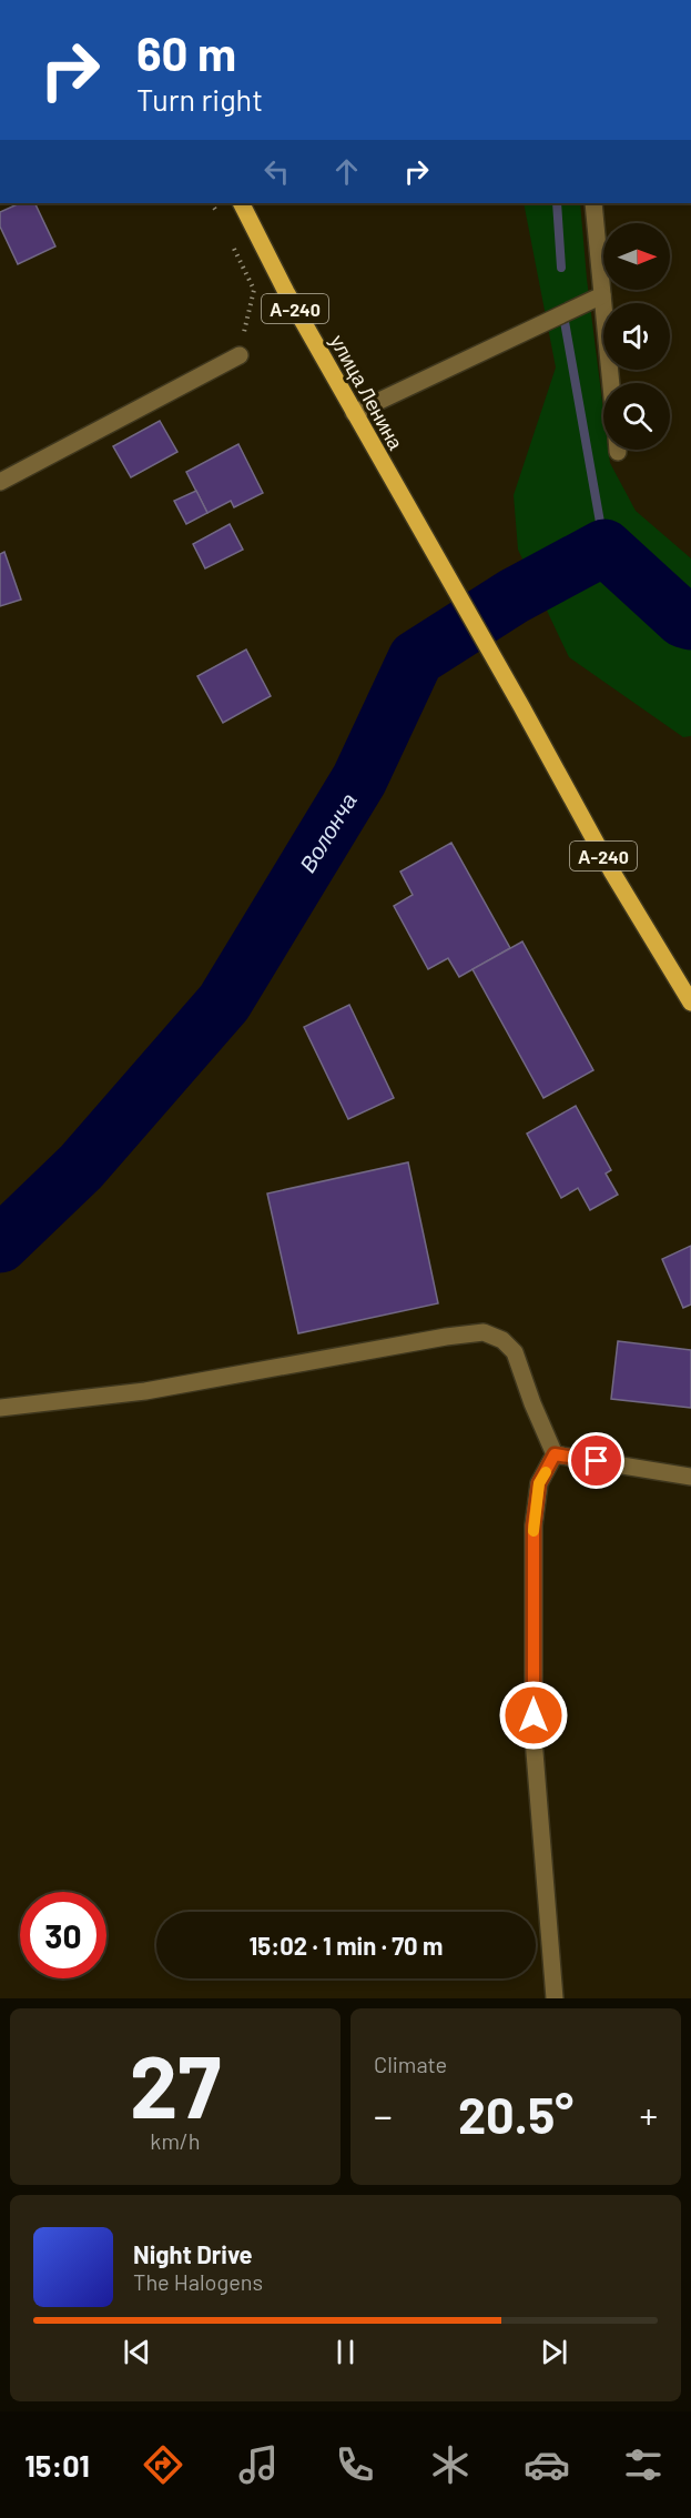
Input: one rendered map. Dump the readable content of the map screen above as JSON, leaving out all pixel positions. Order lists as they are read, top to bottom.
{
  "streets": {
    "main road": ["А-240", "улица Ленина"]
  },
  "water": ["Волонча"],
  "north": "right",
  "page": {
    "turn": ["60 m", "Turn right"],
    "limit": "30",
    "trip": "15:02 · 1 min · 70 m",
    "tile": [
      ["27", "km/h"],
      "Climate"
    ],
    "heat": ["−", "20.5°", "+"],
    "song": ["Night Drive", "The Halogens"],
    "tabs": "15:01"
  }
}
